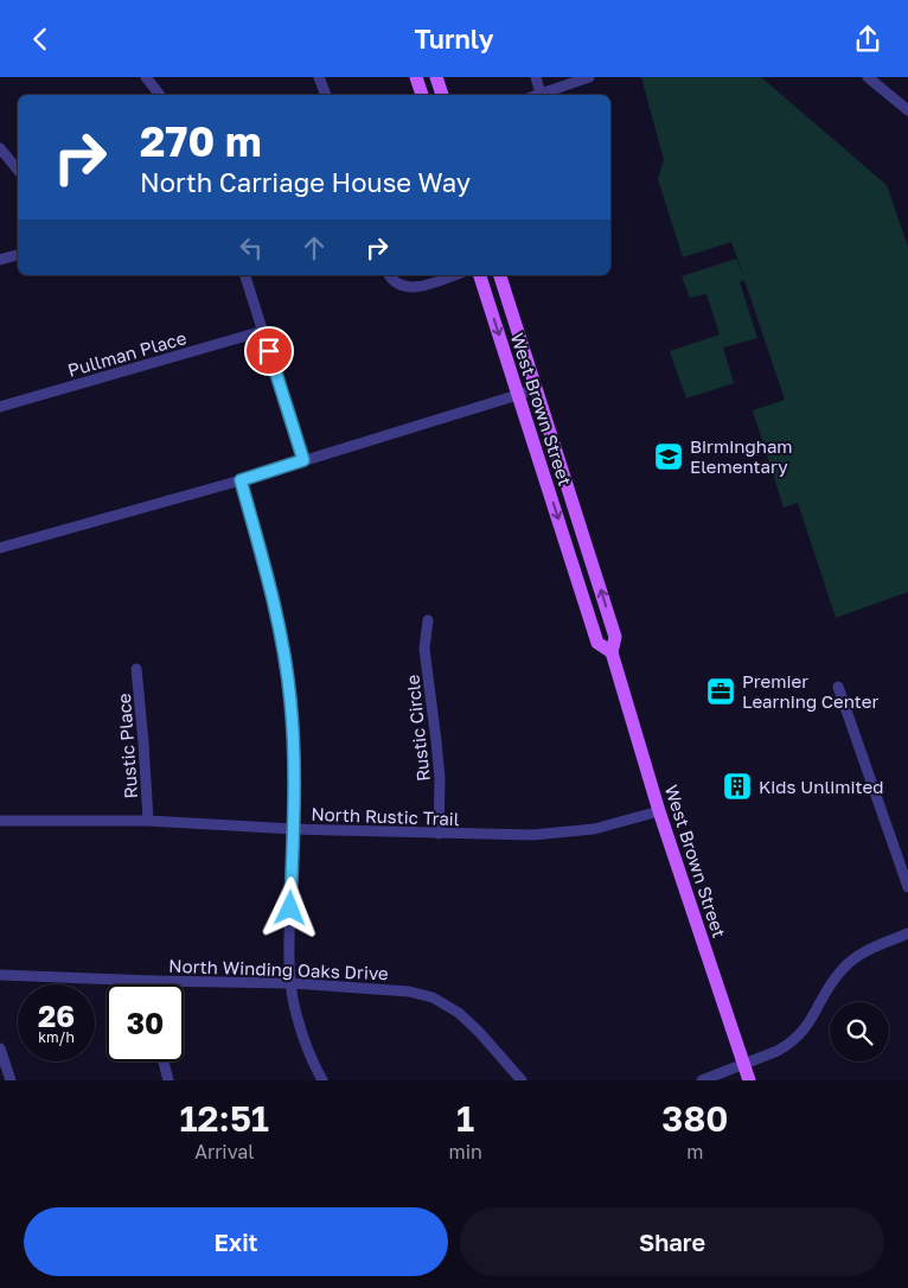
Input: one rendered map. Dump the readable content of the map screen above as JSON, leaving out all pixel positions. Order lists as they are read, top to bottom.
{
  "streets": {
    "main road": ["West Brown Street"],
    "street": [
      "Pullman Place",
      "Rustic Circle",
      "Rustic Place",
      "North Rustic Trail",
      "North Winding Oaks Drive"
    ]
  },
  "crossings": [
    ["West Brown Street", "North Rustic Trail"],
    ["Rustic Circle", "North Rustic Trail"],
    ["Rustic Place", "North Rustic Trail"]
  ],
  "places": {
    "school or university": ["Birmingham Elementary"],
    "office": ["Premier Learning Center"],
    "building": ["Kids Unlimited"]
  },
  "page": {
    "header": "Turnly",
    "turn": ["270 m", "North Carriage House Way"],
    "speed": "26 km/h",
    "limit": "30",
    "eta": [
      "12:51",
      "Arrival",
      "1",
      "min",
      "380",
      "m"
    ],
    "buttons": ["Exit", "Share"]
  }
}
